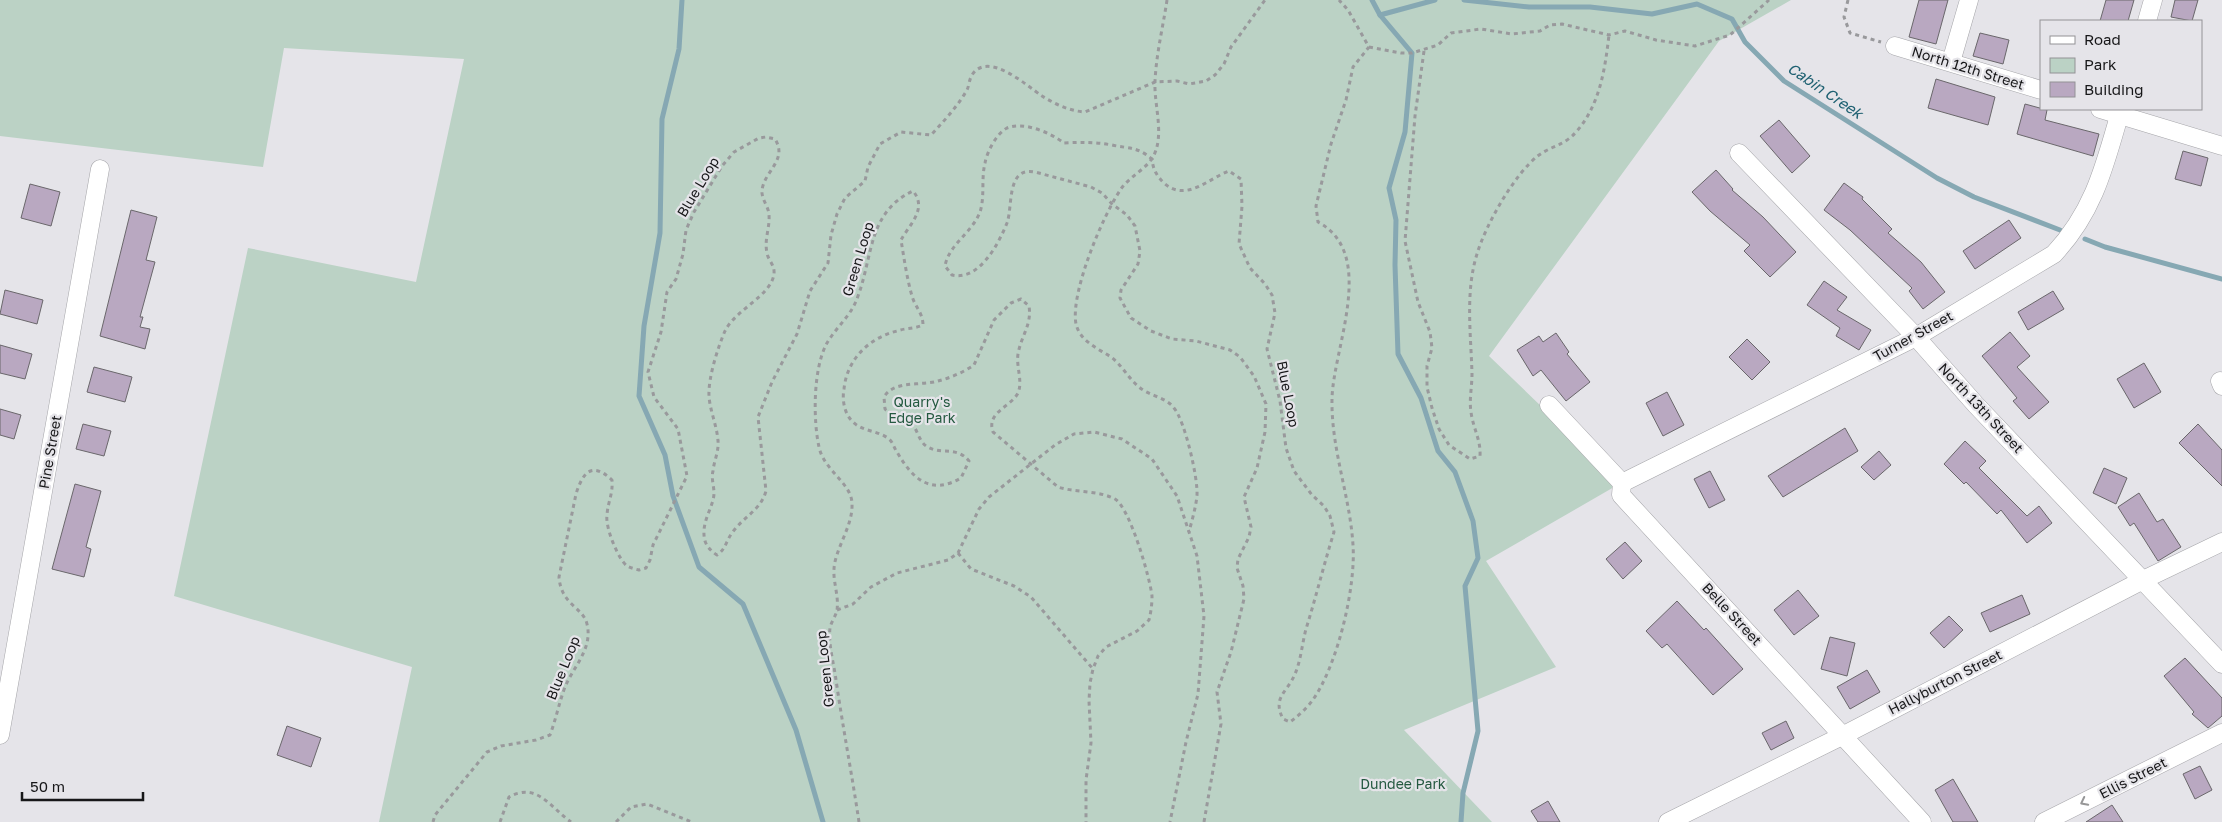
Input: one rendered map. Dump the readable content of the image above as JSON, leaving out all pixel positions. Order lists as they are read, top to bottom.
{
  "streets": {
    "street": [
      "North 12th Street",
      "Turner Street",
      "North 13th Street",
      "Pine Street",
      "Belle Street",
      "Hallyburton Street",
      "Ellis Street"
    ],
    "path": ["Blue Loop", "Green Loop"]
  },
  "crossings": [
    ["Turner Street", "North 13th Street"],
    ["Turner Street", "Belle Street"],
    ["North 13th Street", "Hallyburton Street"],
    ["Belle Street", "Hallyburton Street"]
  ],
  "one_way": ["Ellis Street"],
  "water": ["Cabin Creek"],
  "parks": ["Quarry's Edge Park", "Dundee Park"],
  "legend": ["Road", "Park", "Building"],
  "scale_bar": "50 m"
}
